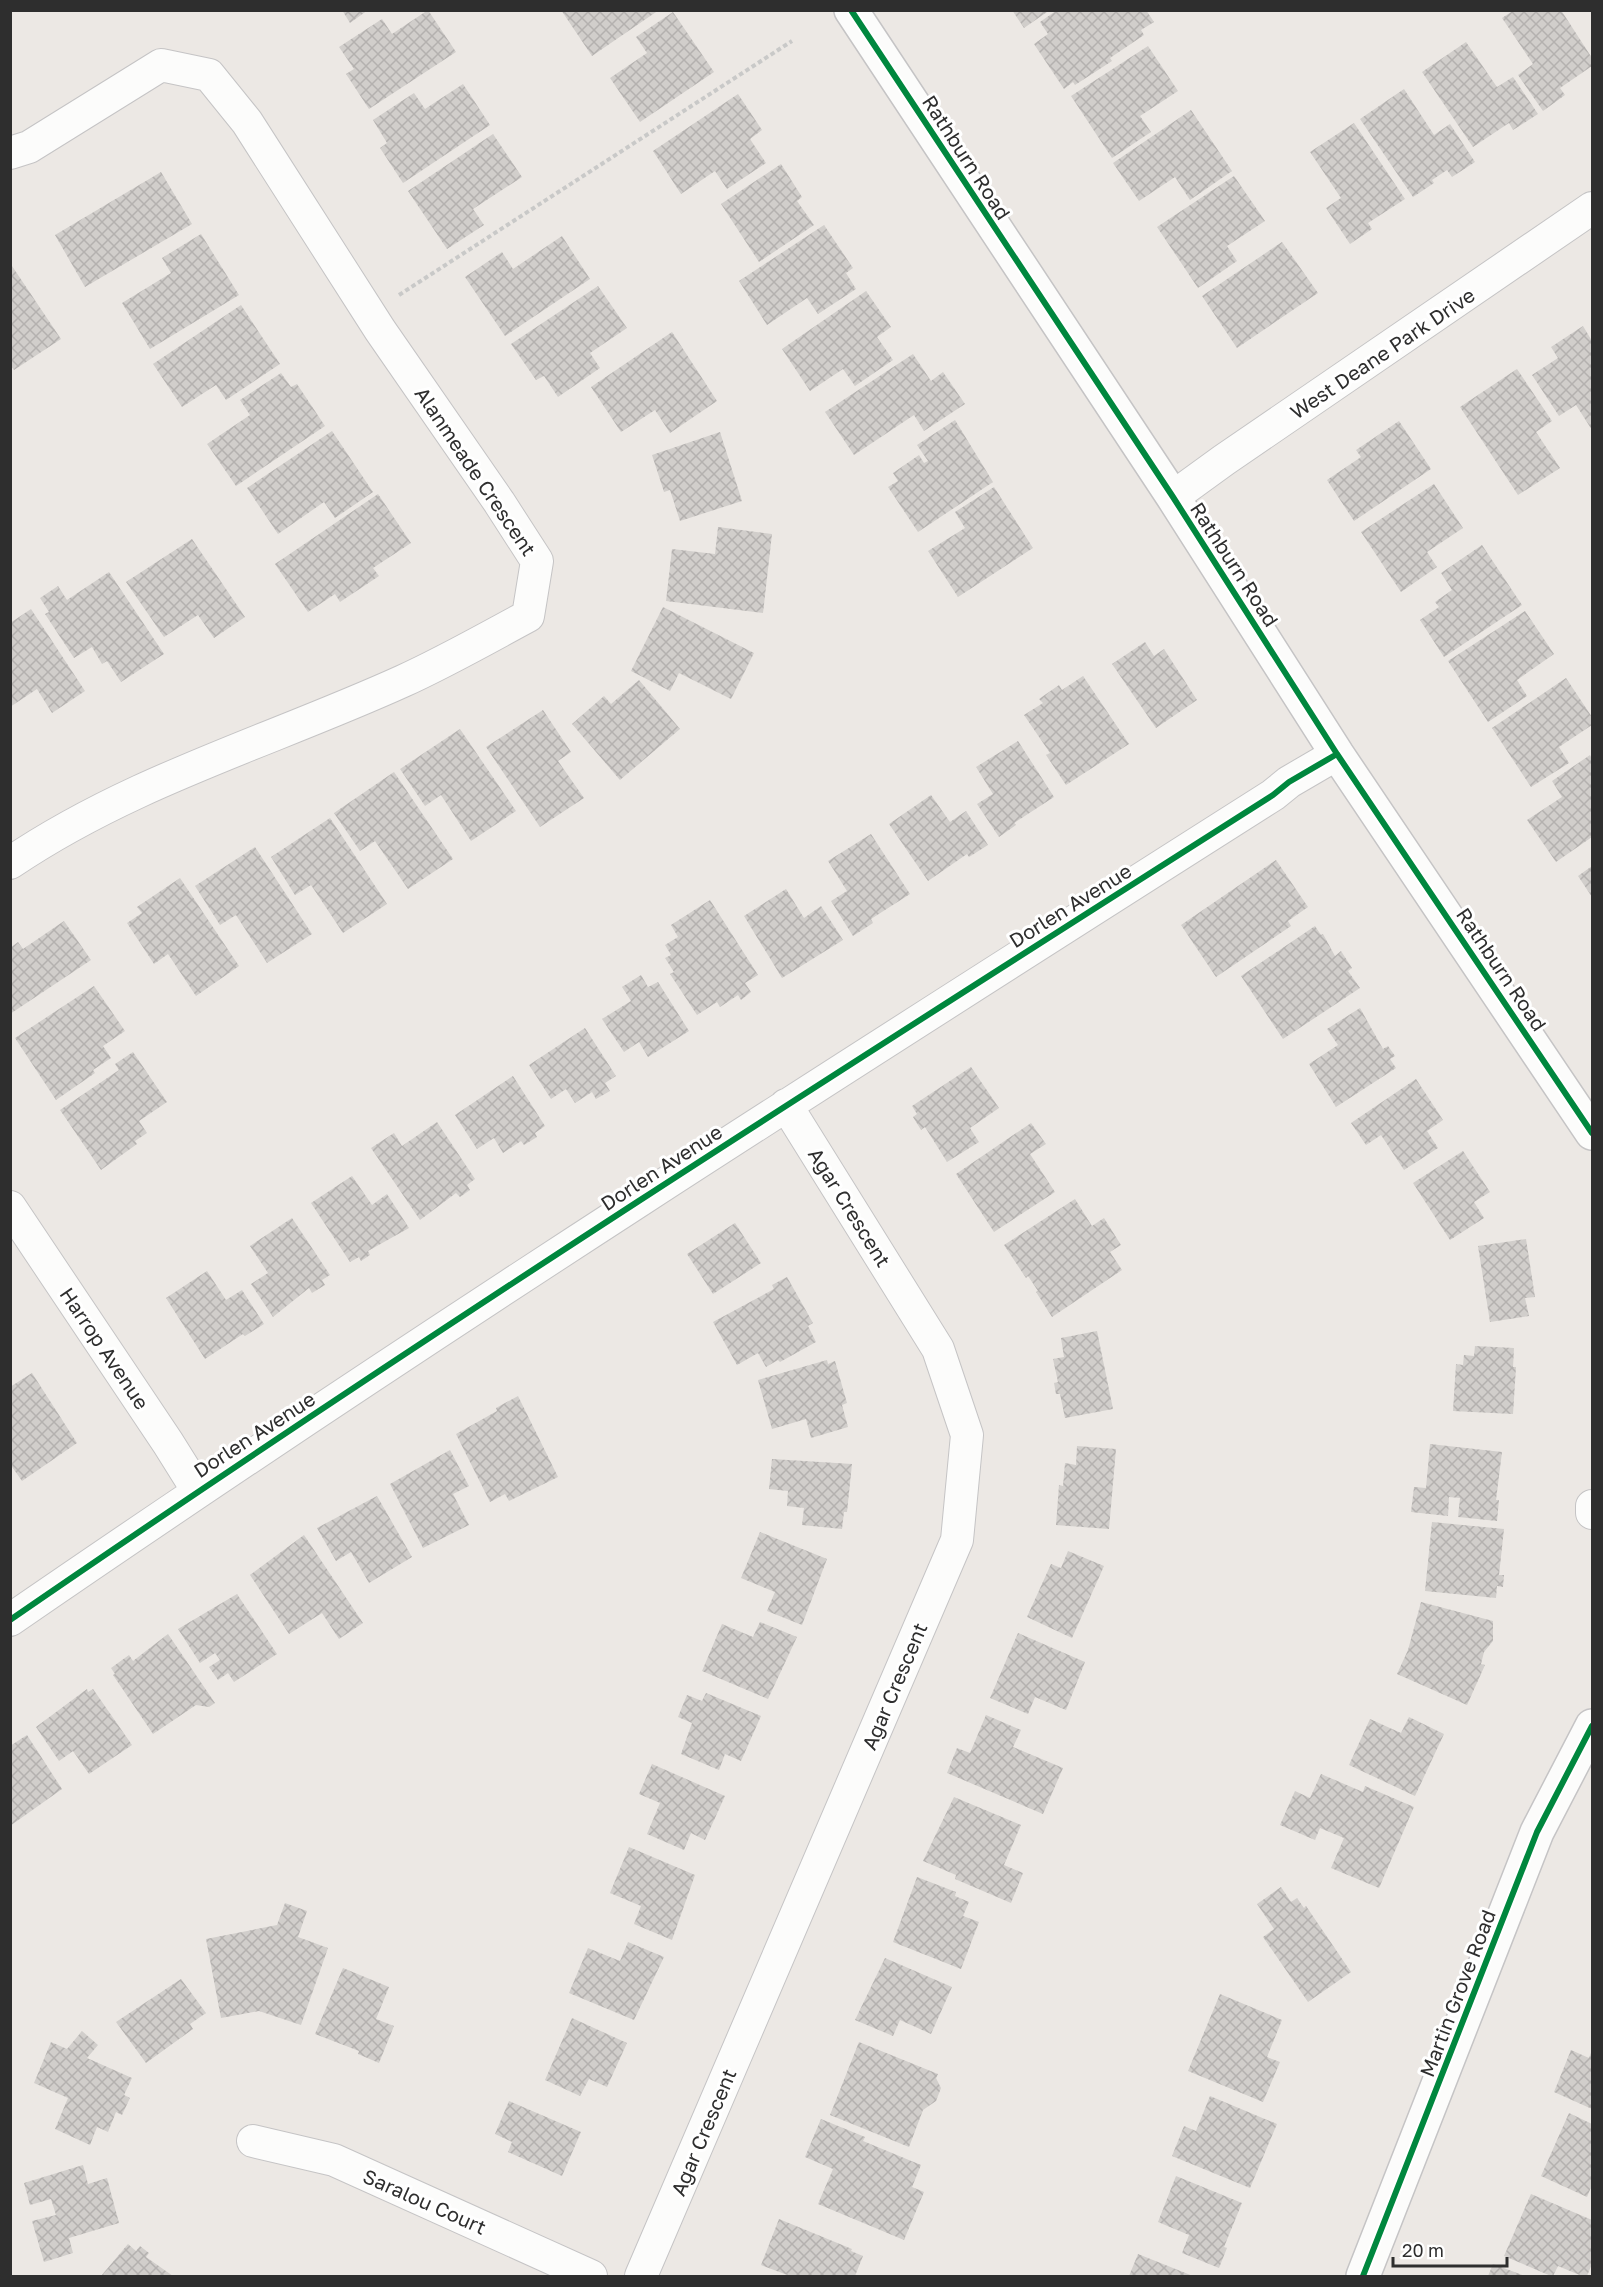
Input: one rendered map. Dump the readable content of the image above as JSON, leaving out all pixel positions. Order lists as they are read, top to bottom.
{
  "streets": {
    "street": [
      "Rathburn Road",
      "West Deane Park Drive",
      "Alanmeade Crescent",
      "Dorlen Avenue",
      "Agar Crescent",
      "Harrop Avenue",
      "Martin Grove Road",
      "Saralou Court"
    ]
  },
  "crossings": [
    ["Rathburn Road", "West Deane Park Drive"],
    ["Rathburn Road", "Dorlen Avenue"],
    ["Dorlen Avenue", "Agar Crescent"],
    ["Dorlen Avenue", "Harrop Avenue"]
  ],
  "scale_bar": "20 m"
}
